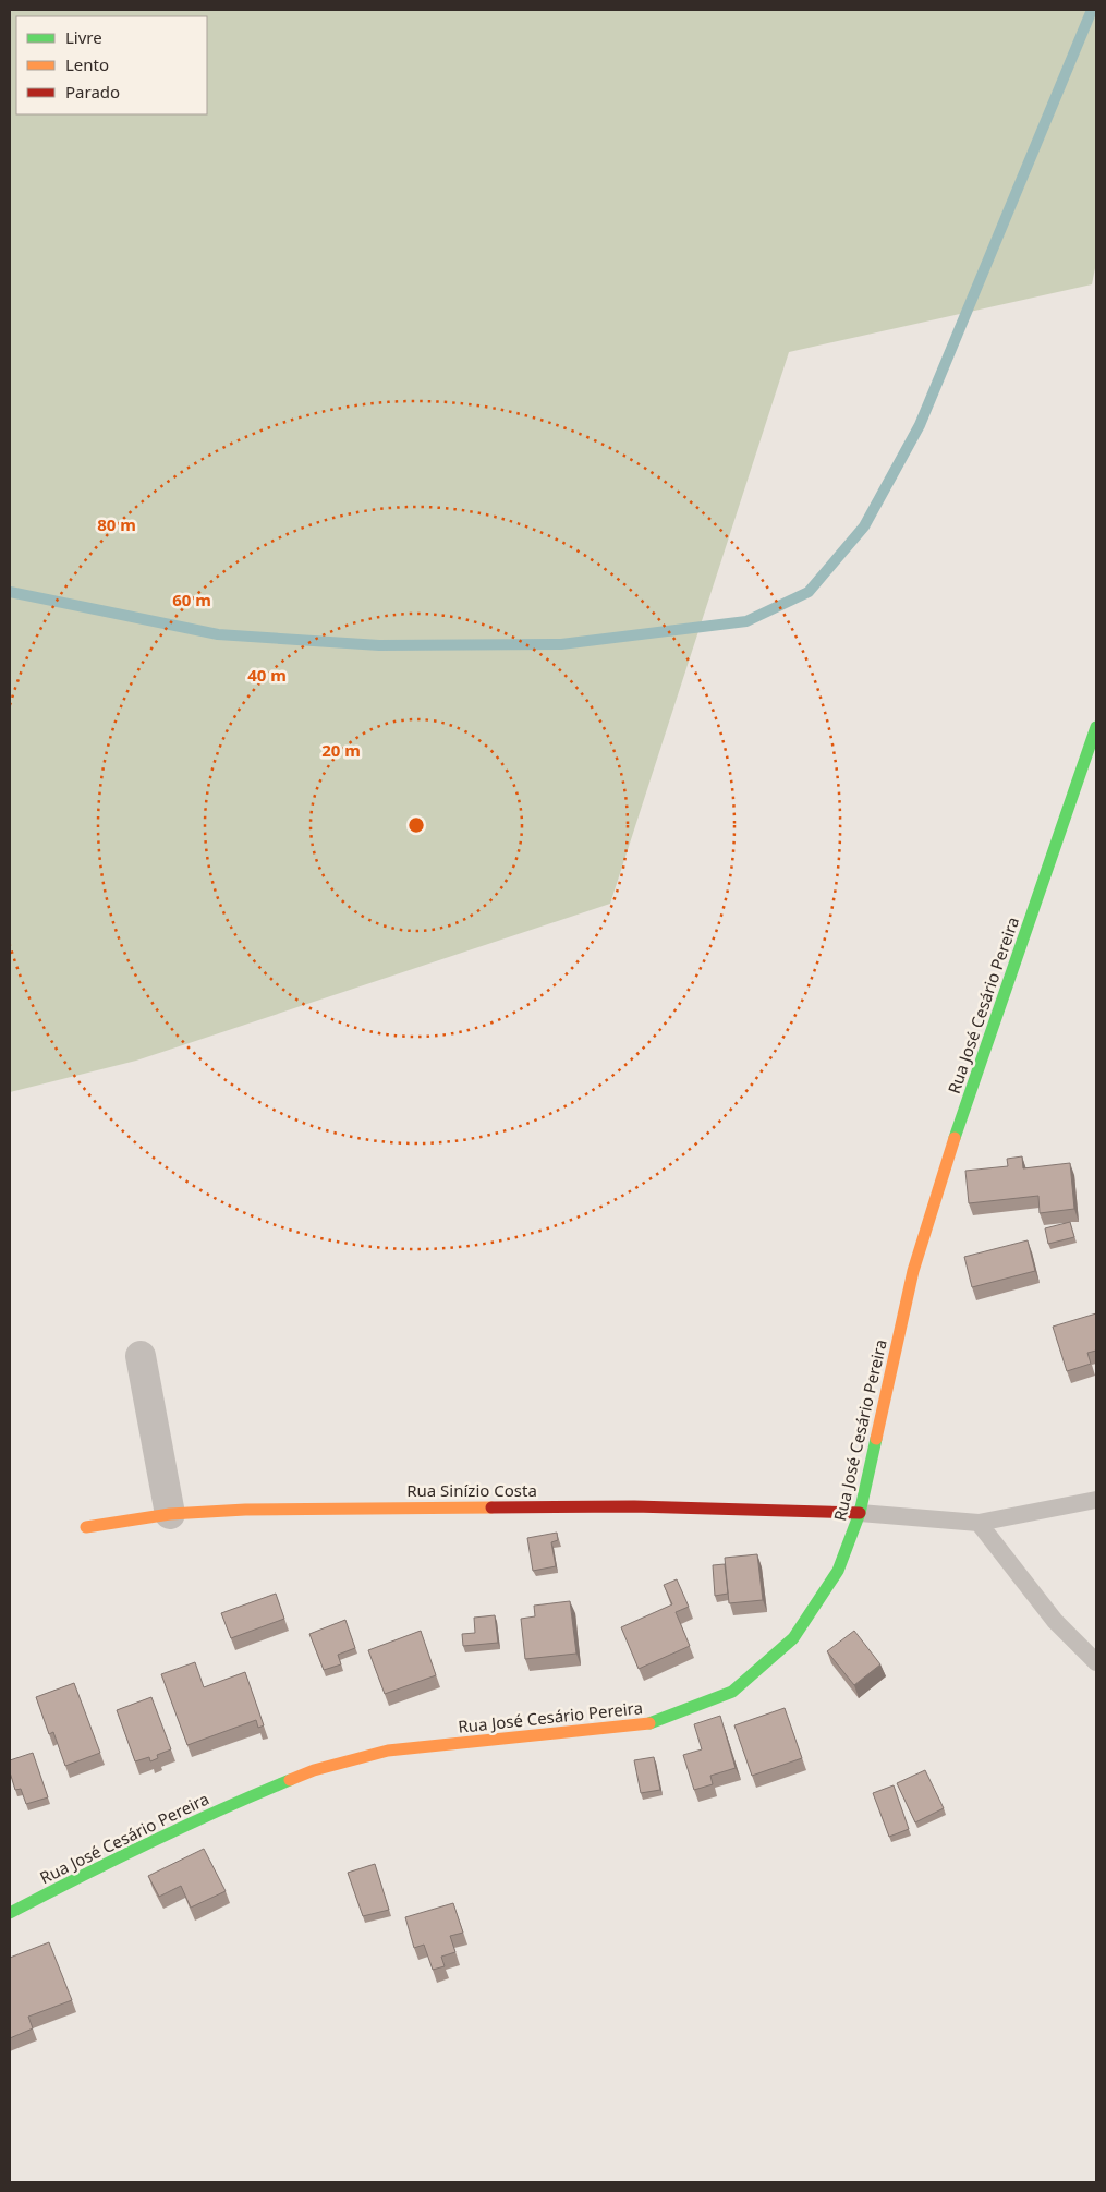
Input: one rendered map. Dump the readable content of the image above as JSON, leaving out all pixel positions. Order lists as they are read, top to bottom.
{
  "streets": {
    "street": ["Rua José Cesário Pereira", "Rua Sinízio Costa"]
  },
  "crossings": [
    ["Rua José Cesário Pereira", "Rua Sinízio Costa"]
  ],
  "legend": ["Livre", "Lento", "Parado"],
  "rings": [
    "80 m",
    "60 m",
    "40 m",
    "20 m"
  ]
}
